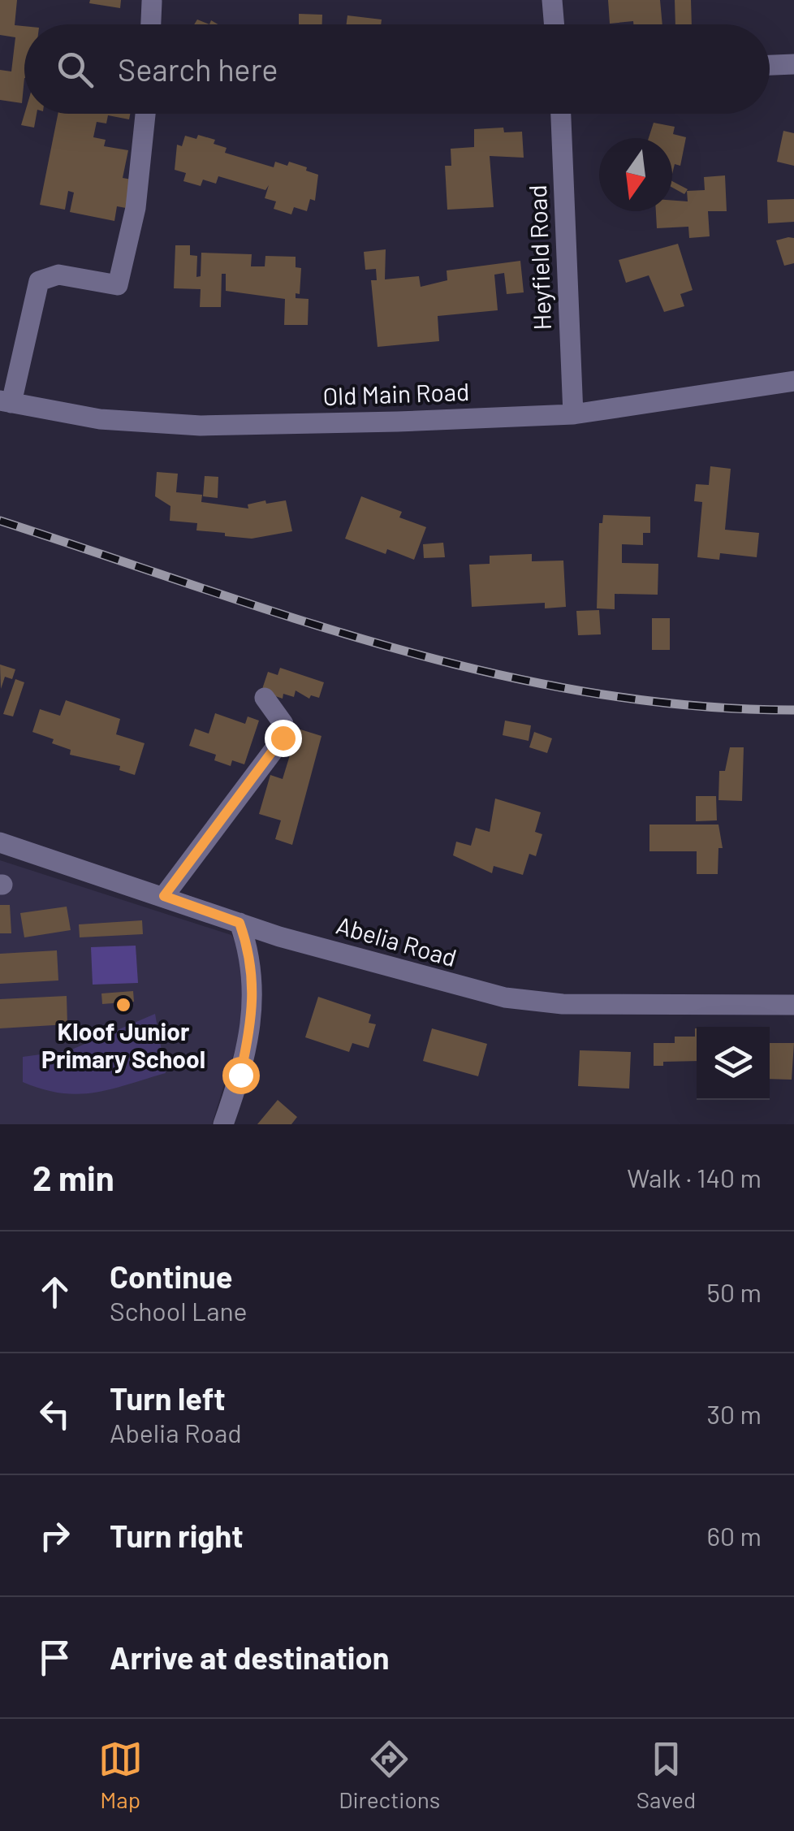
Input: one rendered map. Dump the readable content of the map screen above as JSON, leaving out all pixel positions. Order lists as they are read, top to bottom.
{
  "streets": {
    "street": ["Heyfield Road", "Old Main Road", "Abelia Road"]
  },
  "crossings": [
    ["Heyfield Road", "Old Main Road"]
  ],
  "places": ["Kloof Junior Primary School"],
  "north": "bottom",
  "page": {
    "search": "Search here",
    "heading": ["2 min", "Walk · 140 m"],
    "list": [
      ["Continue", "School Lane", "50 m"],
      ["Turn left", "Abelia Road", "30 m"],
      ["Turn right", "60 m"],
      "Arrive at destination"
    ],
    "nav": ["Map", "Directions", "Saved"]
  }
}
